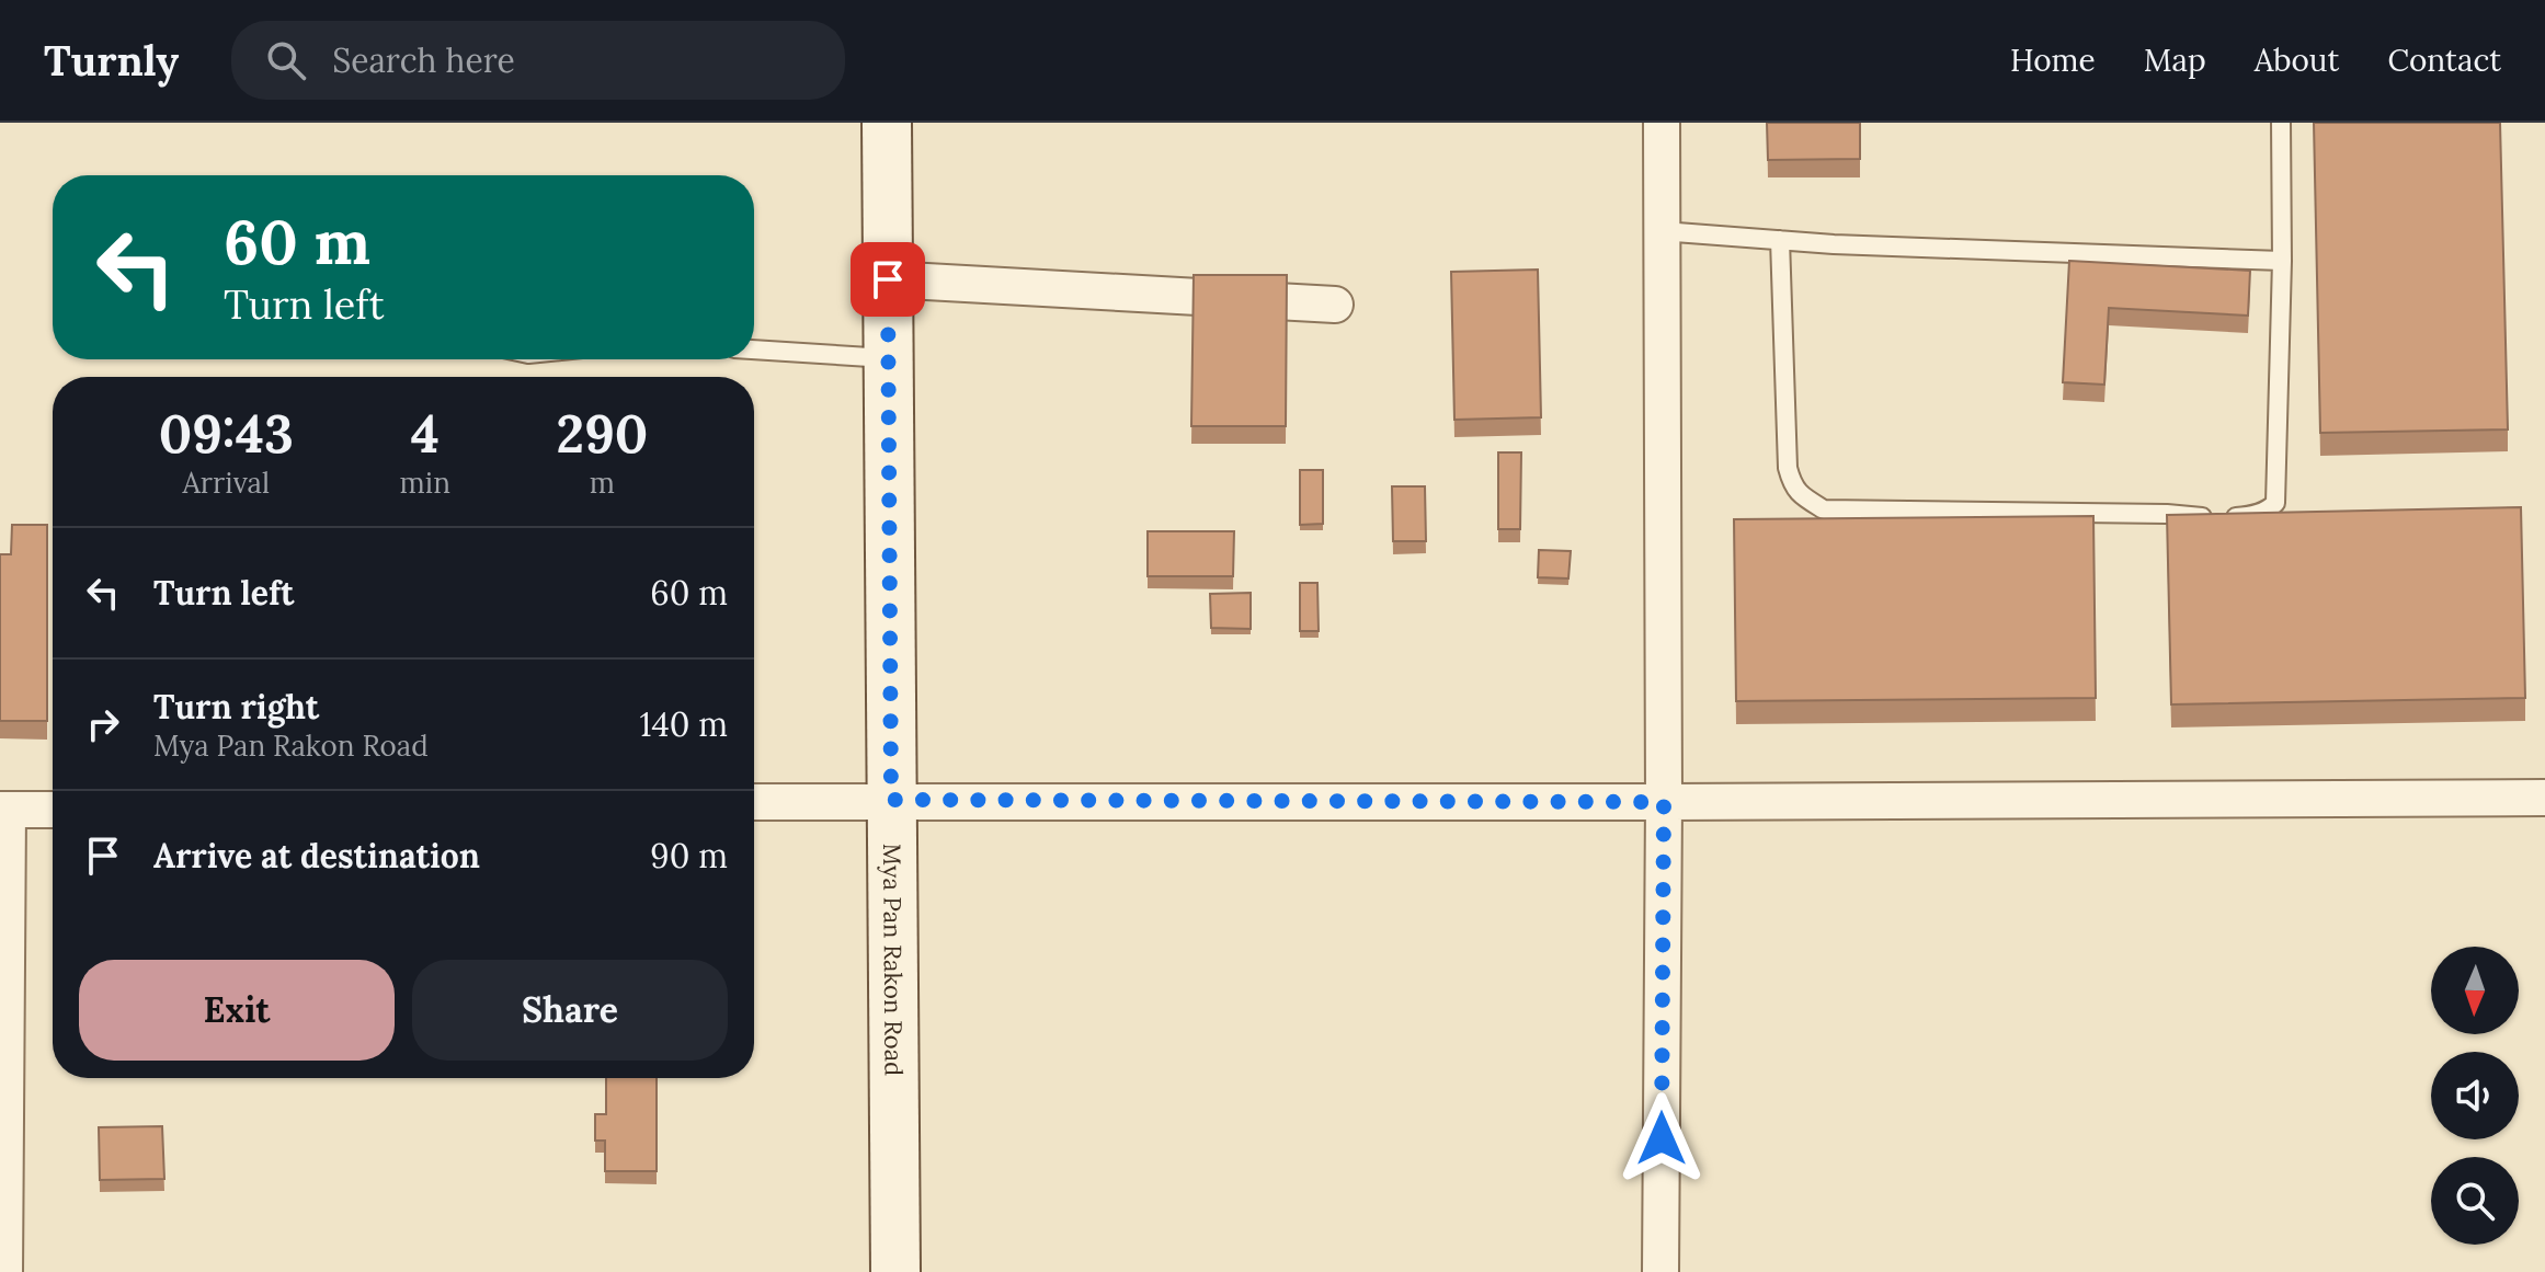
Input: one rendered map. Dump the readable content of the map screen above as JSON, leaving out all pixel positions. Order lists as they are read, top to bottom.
{
  "streets": {
    "street": ["Mya Pan Rakon Road"]
  },
  "north": "bottom",
  "page": {
    "header": "Turnly",
    "search": "Search here",
    "nav": [
      "Home",
      "Map",
      "About",
      "Contact"
    ],
    "turn": ["60 m", "Turn left"],
    "eta": [
      "09:43",
      "Arrival",
      "4",
      "min",
      "290",
      "m"
    ],
    "list": [
      {
        "name": "Turn left",
        "value": "60 m"
      },
      {
        "name": "Turn right",
        "note": "Mya Pan Rakon Road",
        "value": "140 m"
      },
      {
        "name": "Arrive at destination",
        "value": "90 m"
      }
    ],
    "buttons": ["Exit", "Share"]
  }
}
